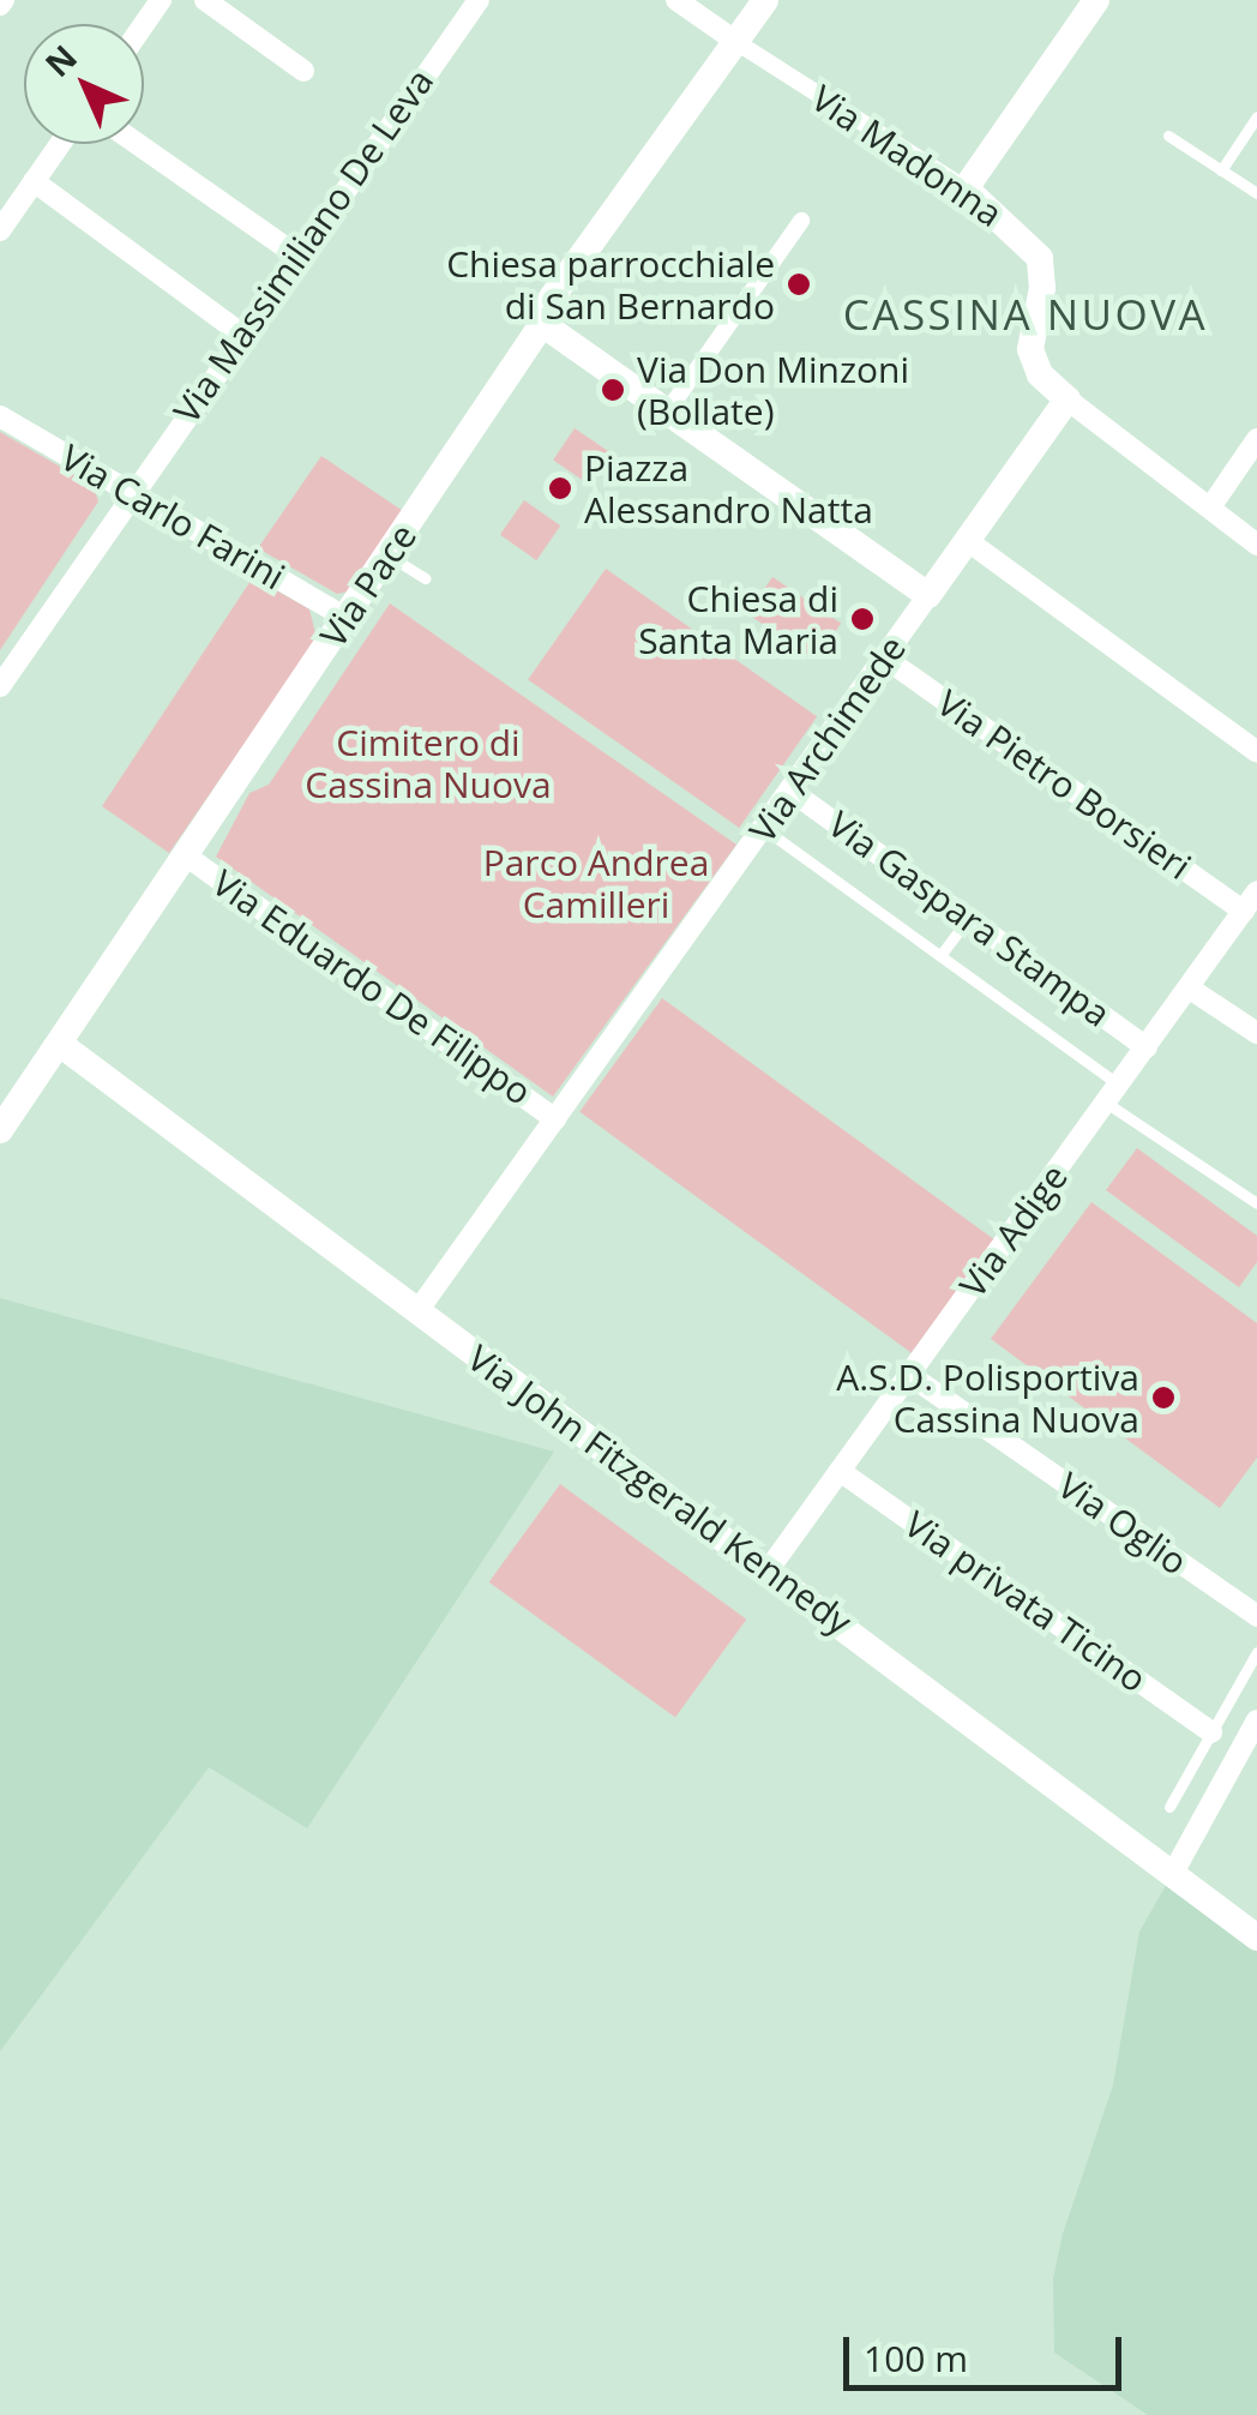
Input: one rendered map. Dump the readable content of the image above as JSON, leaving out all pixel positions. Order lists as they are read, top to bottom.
{
  "streets": {
    "street": [
      "Via Madonna",
      "Via Massimiliano De Leva",
      "Via Carlo Farini",
      "Via Pace",
      "Via Archimede",
      "Via Pietro Borsieri",
      "Via Gaspara Stampa",
      "Via Eduardo De Filippo",
      "Via Adige",
      "Via John Fitzgerald Kennedy",
      "Via Oglio",
      "Via privata Ticino"
    ]
  },
  "crossings": [
    ["Via Madonna", "Via Pace"],
    ["Via Madonna", "Via Archimede"],
    ["Via Massimiliano De Leva", "Via Carlo Farini"],
    ["Via Carlo Farini", "Via Pace"],
    ["Via Pace", "Via Eduardo De Filippo"],
    ["Via Pace", "Via John Fitzgerald Kennedy"],
    ["Via Archimede", "Via Pietro Borsieri"],
    ["Via Archimede", "Via Gaspara Stampa"],
    ["Via Archimede", "Via Eduardo De Filippo"],
    ["Via Archimede", "Via John Fitzgerald Kennedy"],
    ["Via Pietro Borsieri", "Via Adige"],
    ["Via Gaspara Stampa", "Via Adige"],
    ["Via Adige", "Via John Fitzgerald Kennedy"],
    ["Via Adige", "Via Oglio"],
    ["Via Adige", "Via privata Ticino"]
  ],
  "districts": ["CASSINA NUOVA"],
  "parks": ["Cimitero di Cassina Nuova", "Parco Andrea Camilleri"],
  "places": [
    "Chiesa parrocchiale di San Bernardo",
    "Via Don Minzoni (Bollate)",
    "Piazza Alessandro Natta",
    "Chiesa di Santa Maria",
    "A.S.D. Polisportiva Cassina Nuova"
  ],
  "scale_bar": "100 m",
  "north": "top left"
}
